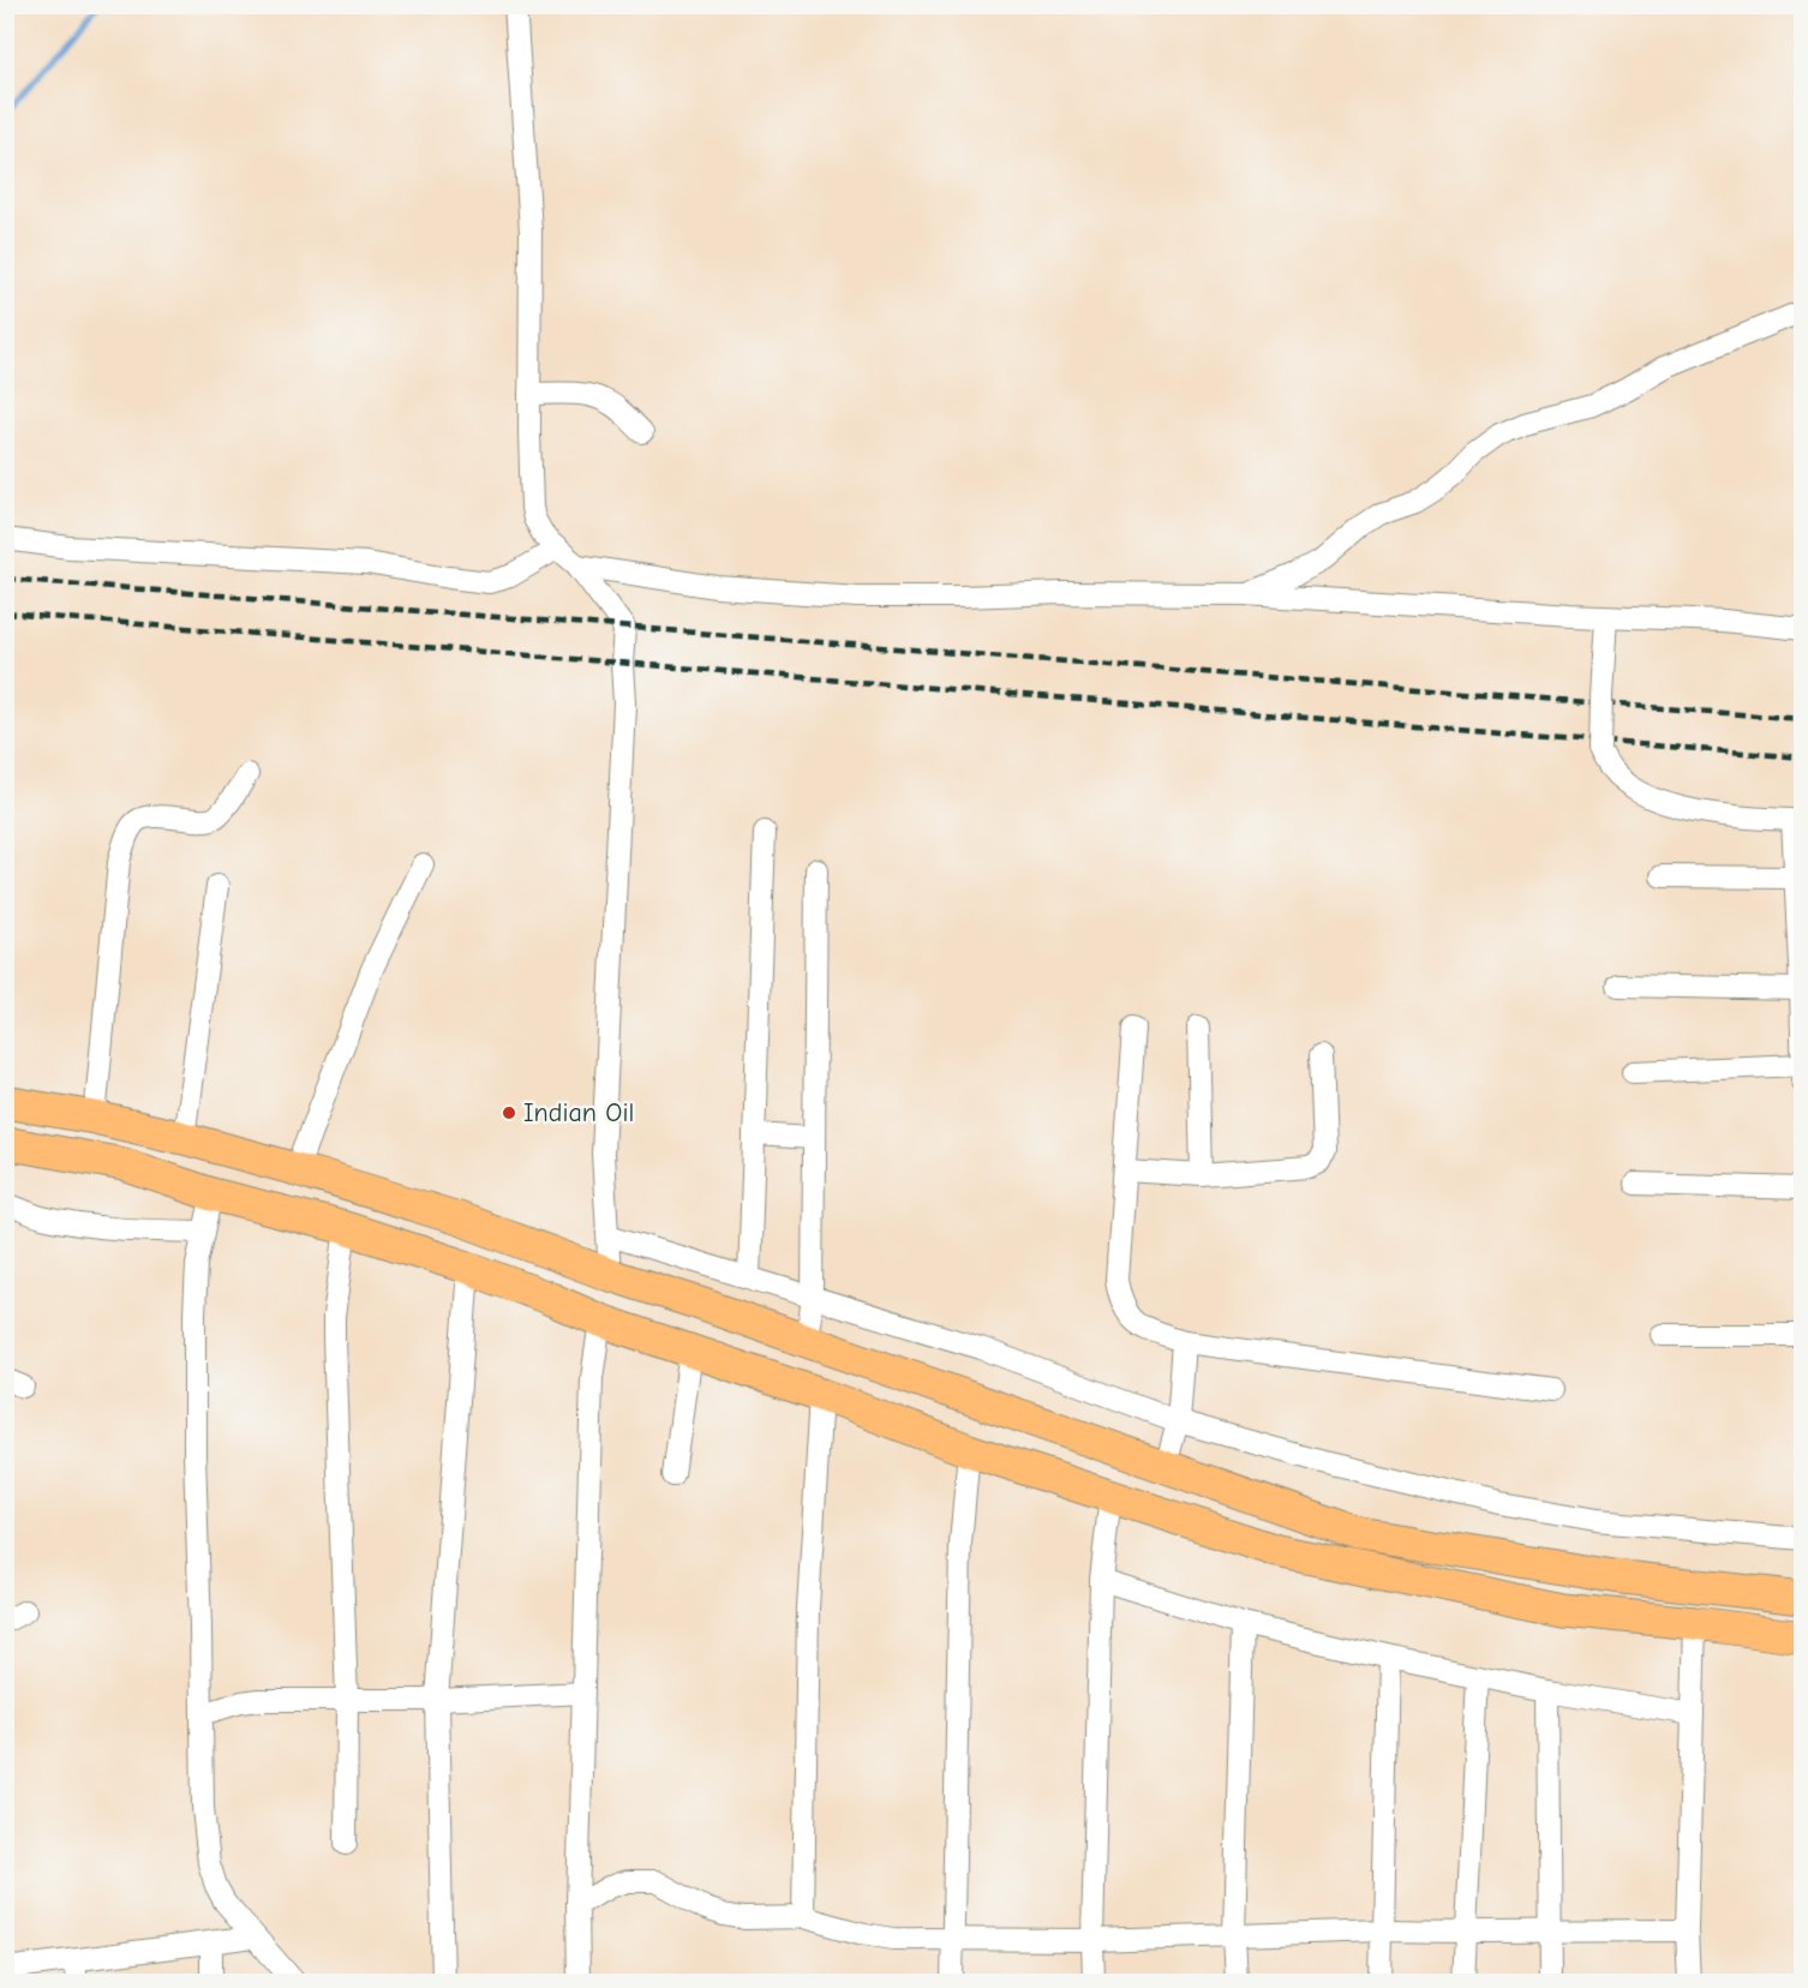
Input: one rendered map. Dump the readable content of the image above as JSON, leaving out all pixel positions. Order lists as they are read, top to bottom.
{
  "places": ["Indian Oil"]
}
